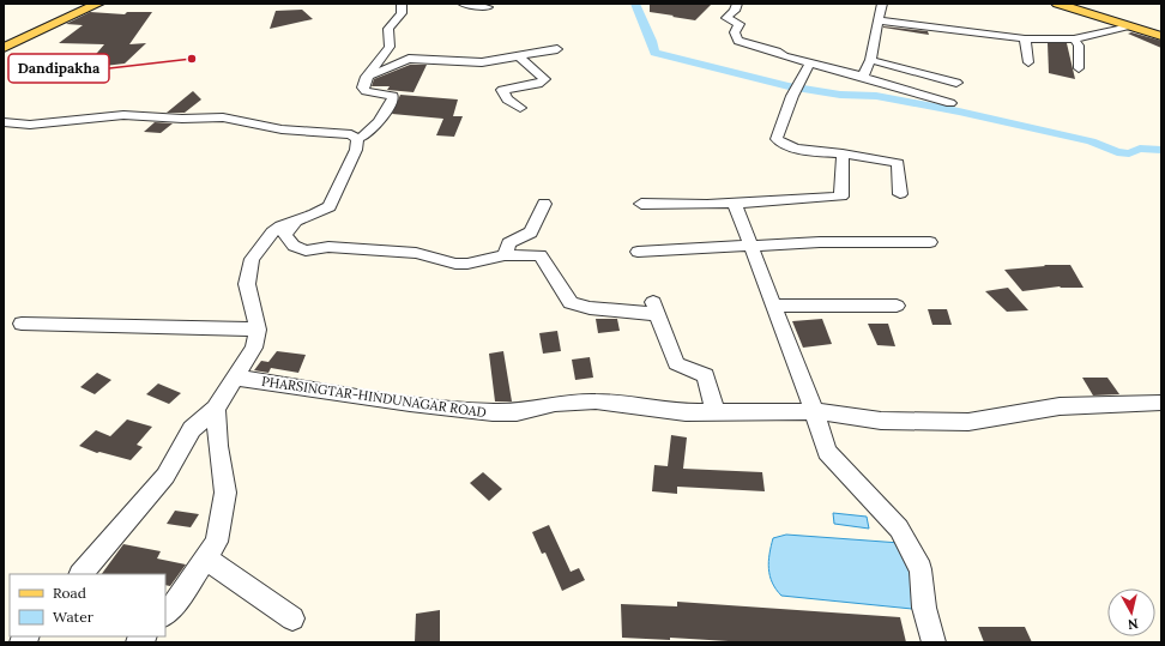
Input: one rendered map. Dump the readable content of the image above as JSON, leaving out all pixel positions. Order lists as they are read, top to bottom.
{
  "streets": {
    "street": ["PHARSINGTAR-HINDUNAGAR ROAD"]
  },
  "places": ["Dandipakha"],
  "legend": ["Road", "Water"],
  "north": "bottom"
}
